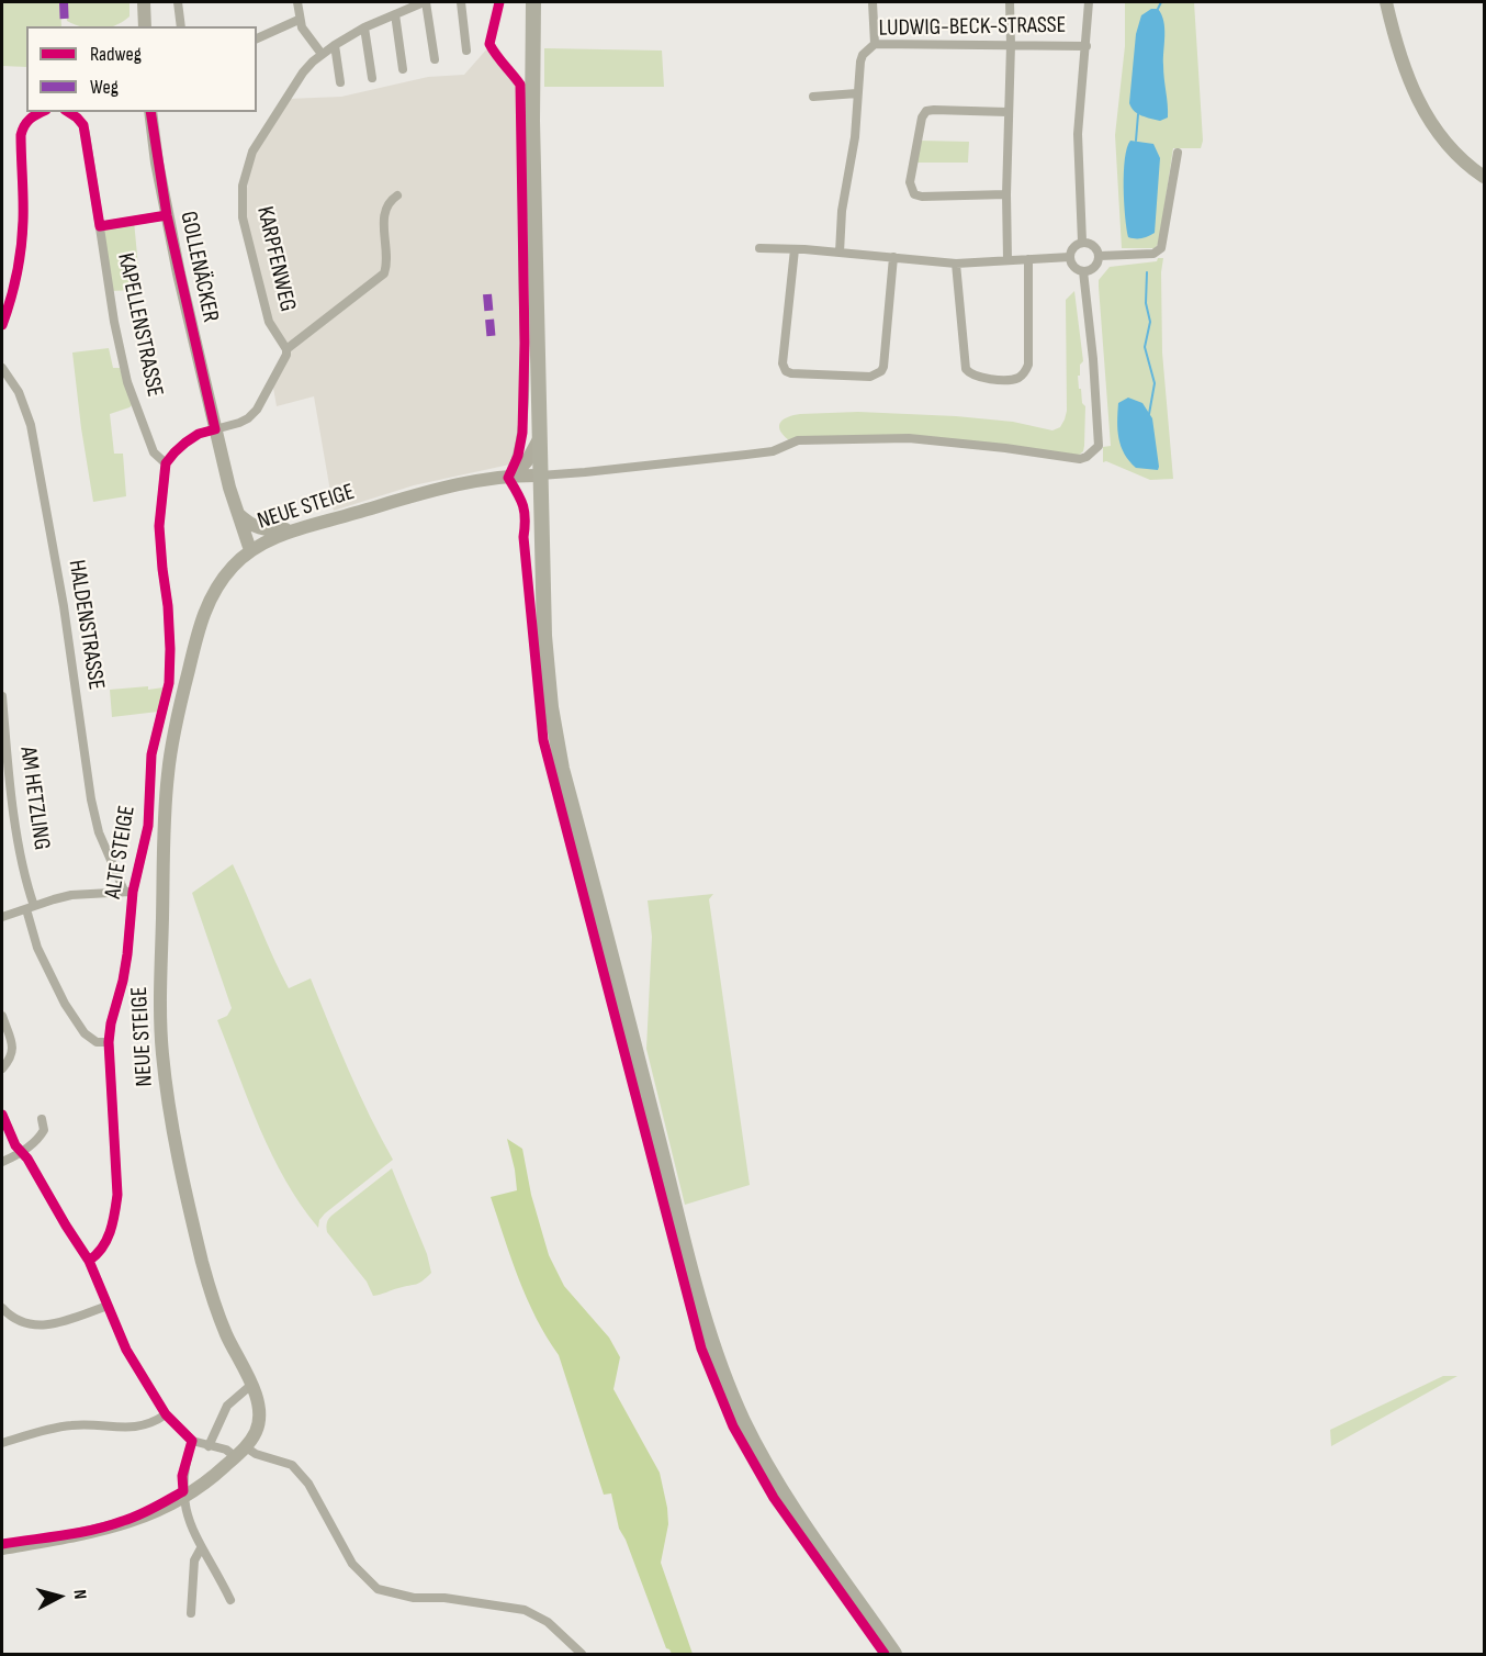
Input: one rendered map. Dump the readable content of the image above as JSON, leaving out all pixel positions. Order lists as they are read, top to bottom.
{
  "streets": {
    "main road": ["GOLLENÄCKER", "NEUE STEIGE"],
    "street": [
      "LUDWIG-BECK-STRASSE",
      "KARPFENWEG",
      "KAPELLENSTRASSE",
      "HALDENSTRASSE",
      "AM HETZLING",
      "ALTE STEIGE"
    ]
  },
  "crossings": [
    ["KARPFENWEG", "GOLLENÄCKER"],
    ["GOLLENÄCKER", "KAPELLENSTRASSE"],
    ["GOLLENÄCKER", "NEUE STEIGE"],
    ["KAPELLENSTRASSE", "ALTE STEIGE"],
    ["HALDENSTRASSE", "ALTE STEIGE"],
    ["AM HETZLING", "ALTE STEIGE"]
  ],
  "legend": ["Radweg", "Weg"],
  "north": "right"
}
